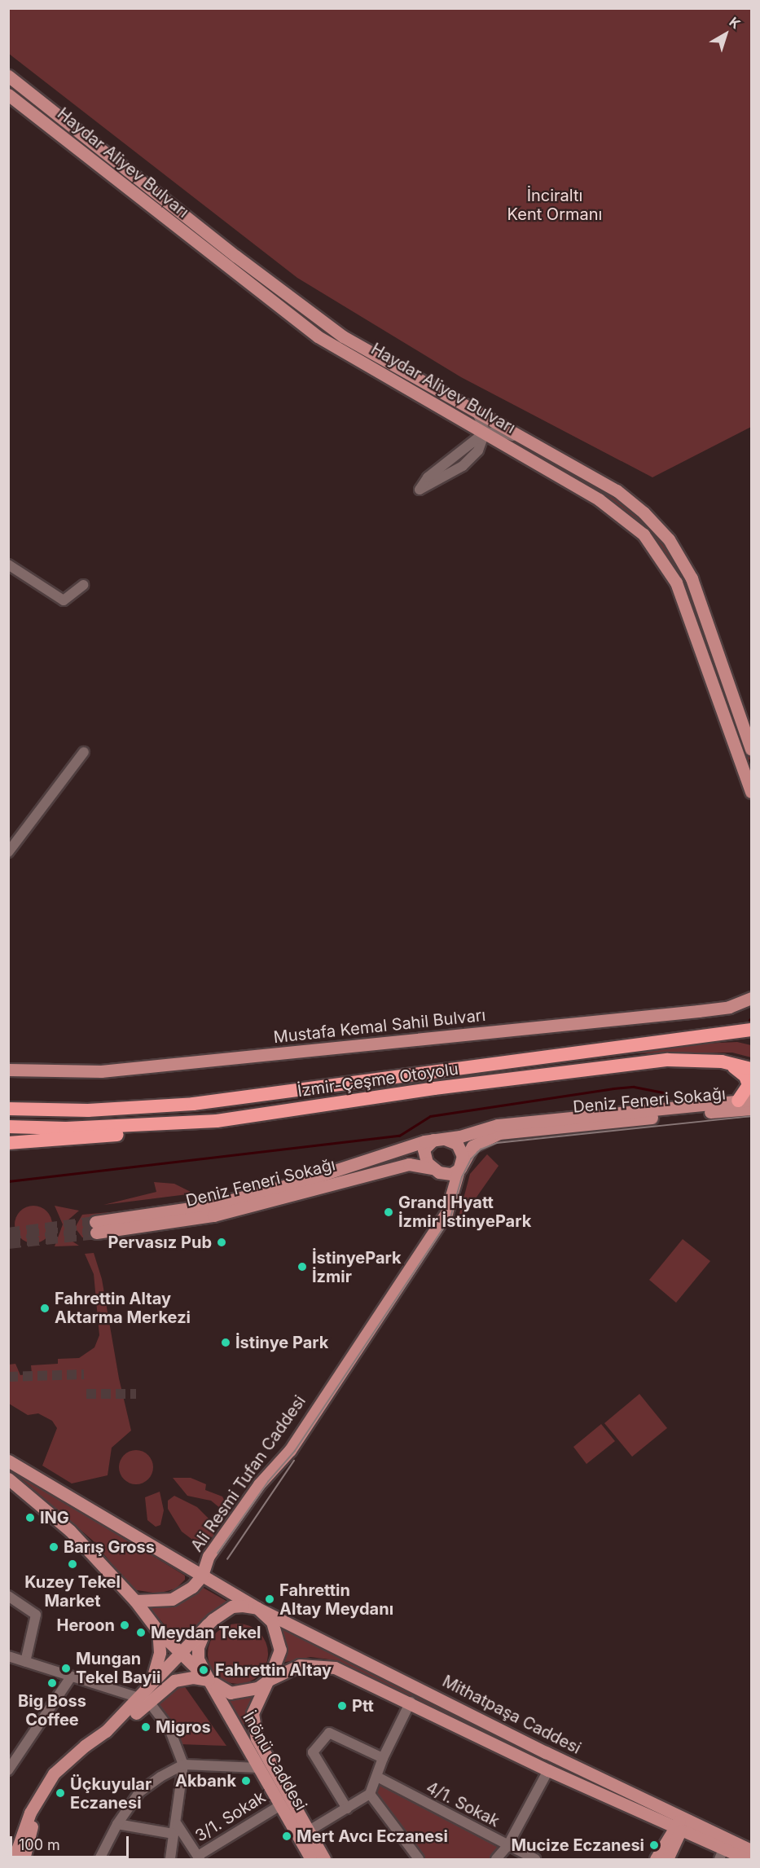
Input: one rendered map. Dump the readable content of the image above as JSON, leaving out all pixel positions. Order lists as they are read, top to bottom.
{
  "streets": {
    "highway": ["İzmir-Çeşme Otoyolu"],
    "main road": [
      "Haydar Aliyev Bulvarı",
      "Mustafa Kemal Sahil Bulvarı",
      "Deniz Feneri Sokağı",
      "Ali Resmi Tufan Caddesi",
      "Mithatpaşa Caddesi",
      "İnönü Caddesi"
    ],
    "street": ["4/1. Sokak", "3/1. Sokak"]
  },
  "crossings": [
    ["Deniz Feneri Sokağı", "Ali Resmi Tufan Caddesi"],
    ["Mithatpaşa Caddesi", "İnönü Caddesi"],
    ["İnönü Caddesi", "3/1. Sokak"]
  ],
  "parks": ["İnciraltı Kent Ormanı"],
  "places": [
    "Grand Hyatt İzmir İstinyePark",
    "Pervasız Pub",
    "İstinyePark İzmir",
    "Fahrettin Altay Aktarma Merkezi",
    "İstinye Park",
    "ING",
    "Barış Gross",
    "Kuzey Tekel Market",
    "Fahrettin Altay Meydanı",
    "Heroon",
    "Meydan Tekel",
    "Mungan Tekel Bayii",
    "Fahrettin Altay",
    "Big Boss Coffee",
    "Ptt",
    "Migros",
    "Akbank",
    "Üçkuyular Eczanesi",
    "Mert Avcı Eczanesi",
    "Mucize Eczanesi"
  ],
  "scale_bar": "100 m",
  "north": "top right"
}
